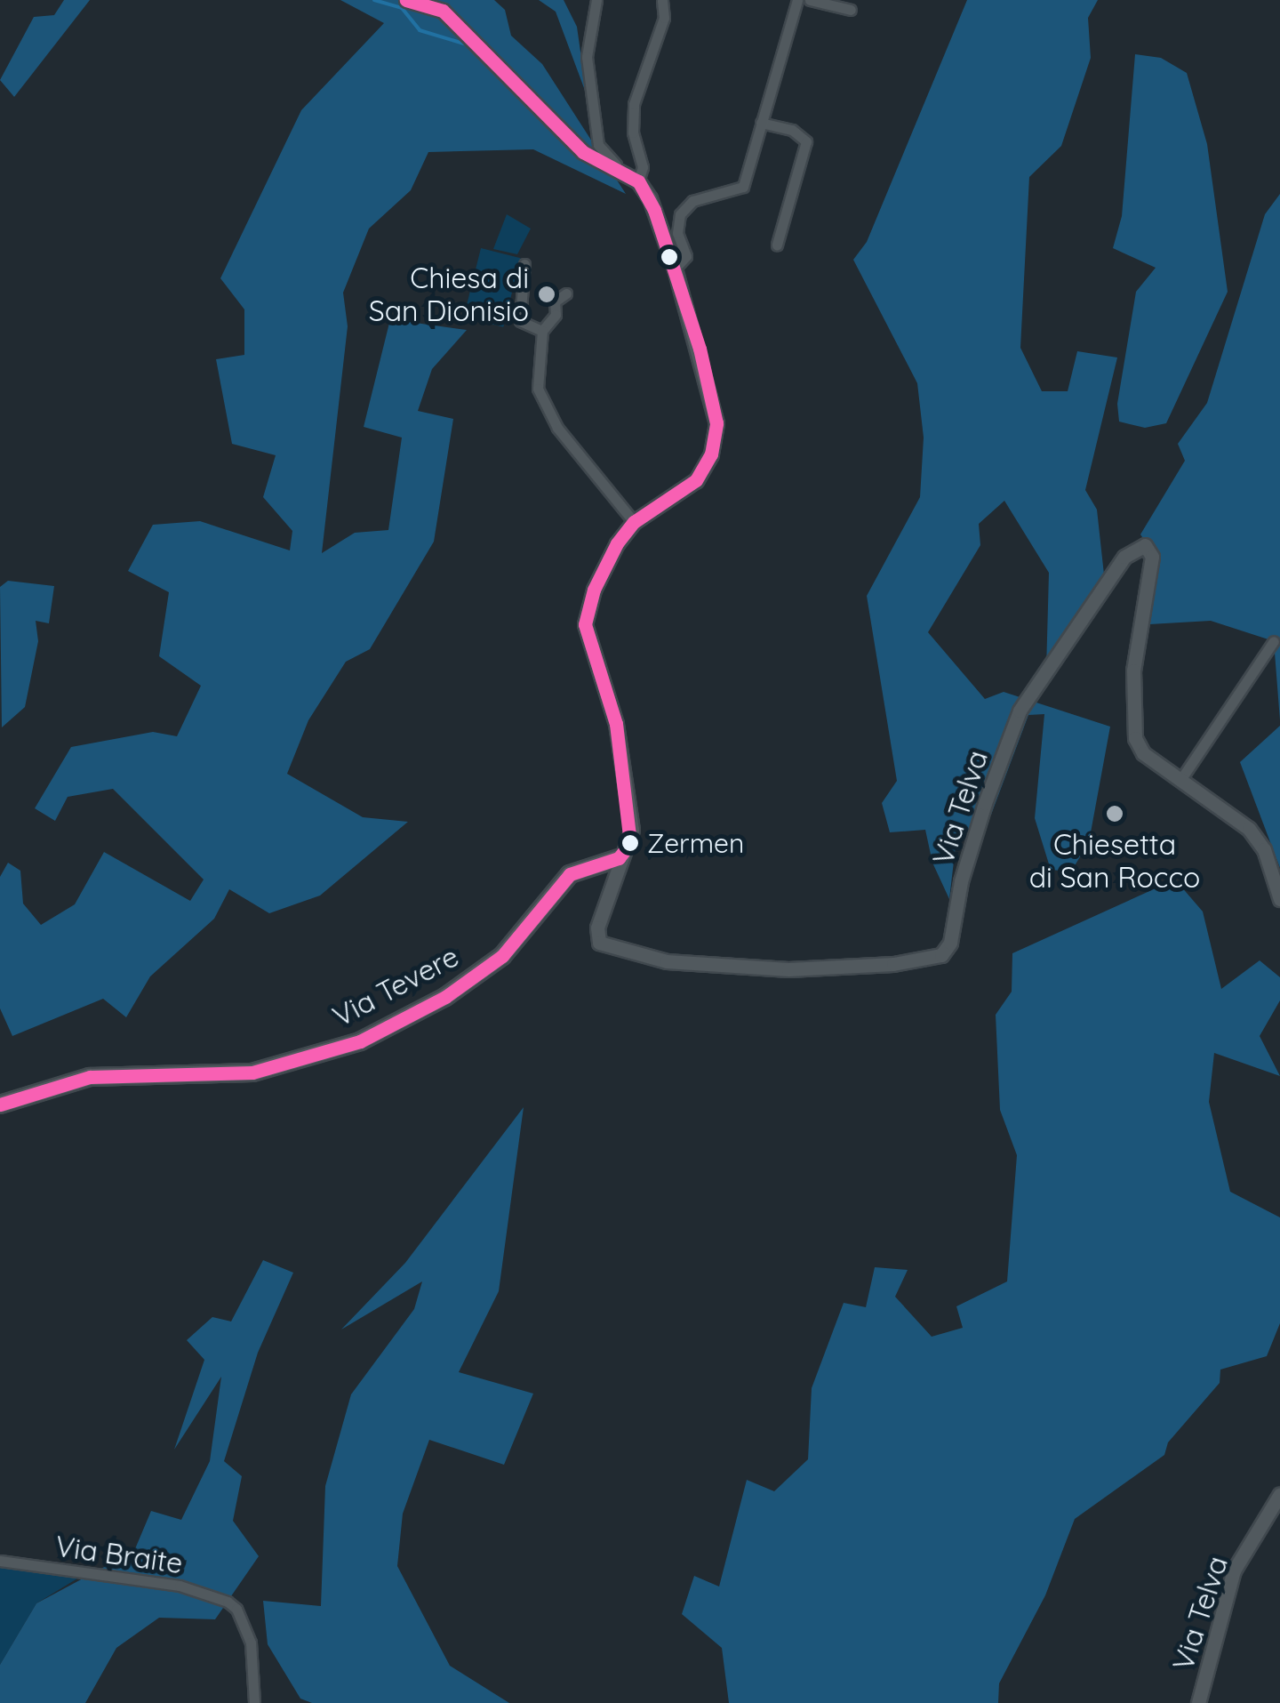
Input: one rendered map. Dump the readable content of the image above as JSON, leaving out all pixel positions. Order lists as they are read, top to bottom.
{
  "streets": {
    "main road": ["Via Tevere"],
    "street": ["Via Telva", "Via Braite"]
  },
  "crossings": [
    ["Via Telva", "Via Tevere"]
  ],
  "places": ["Chiesa di San Dionisio", "Chiesetta di San Rocco", "Zermen"]
}
